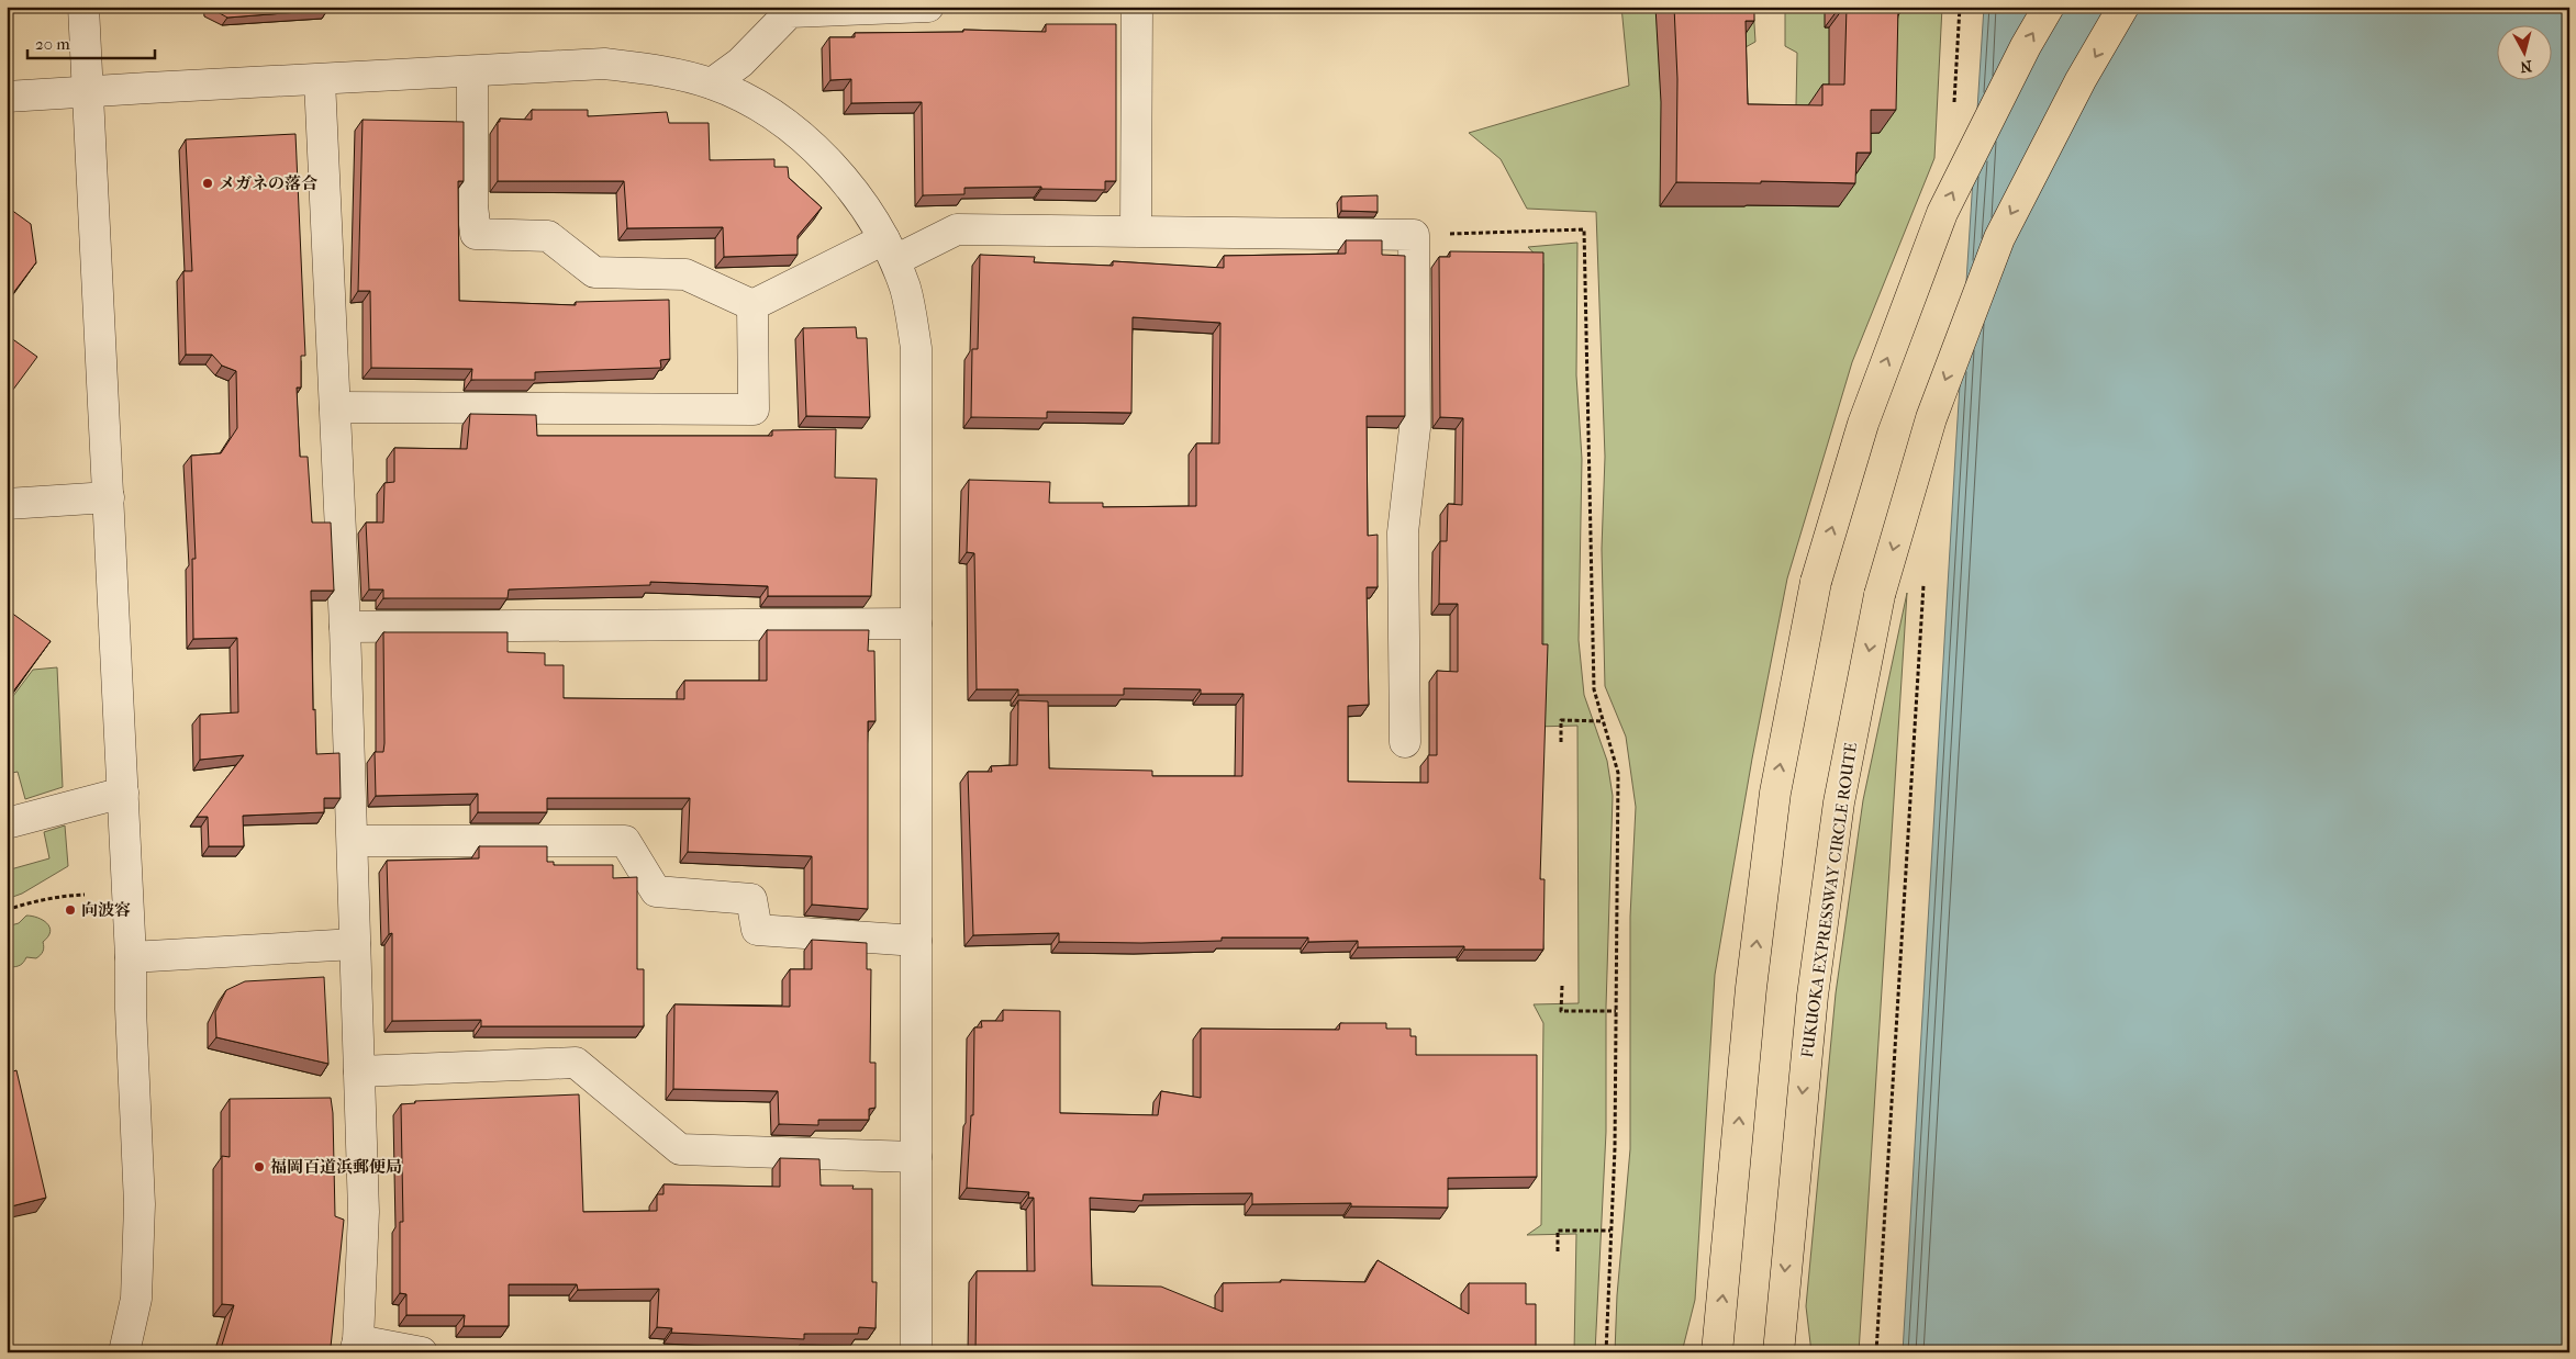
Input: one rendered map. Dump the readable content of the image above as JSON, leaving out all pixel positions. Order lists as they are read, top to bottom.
{
  "streets": {
    "highway": ["FUKUOKA EXPRESSWAY CIRCLE ROUTE"]
  },
  "places": ["メガネの落合", "向波容", "福岡百道浜郵便局"],
  "scale_bar": "20 m",
  "north": "bottom"
}
